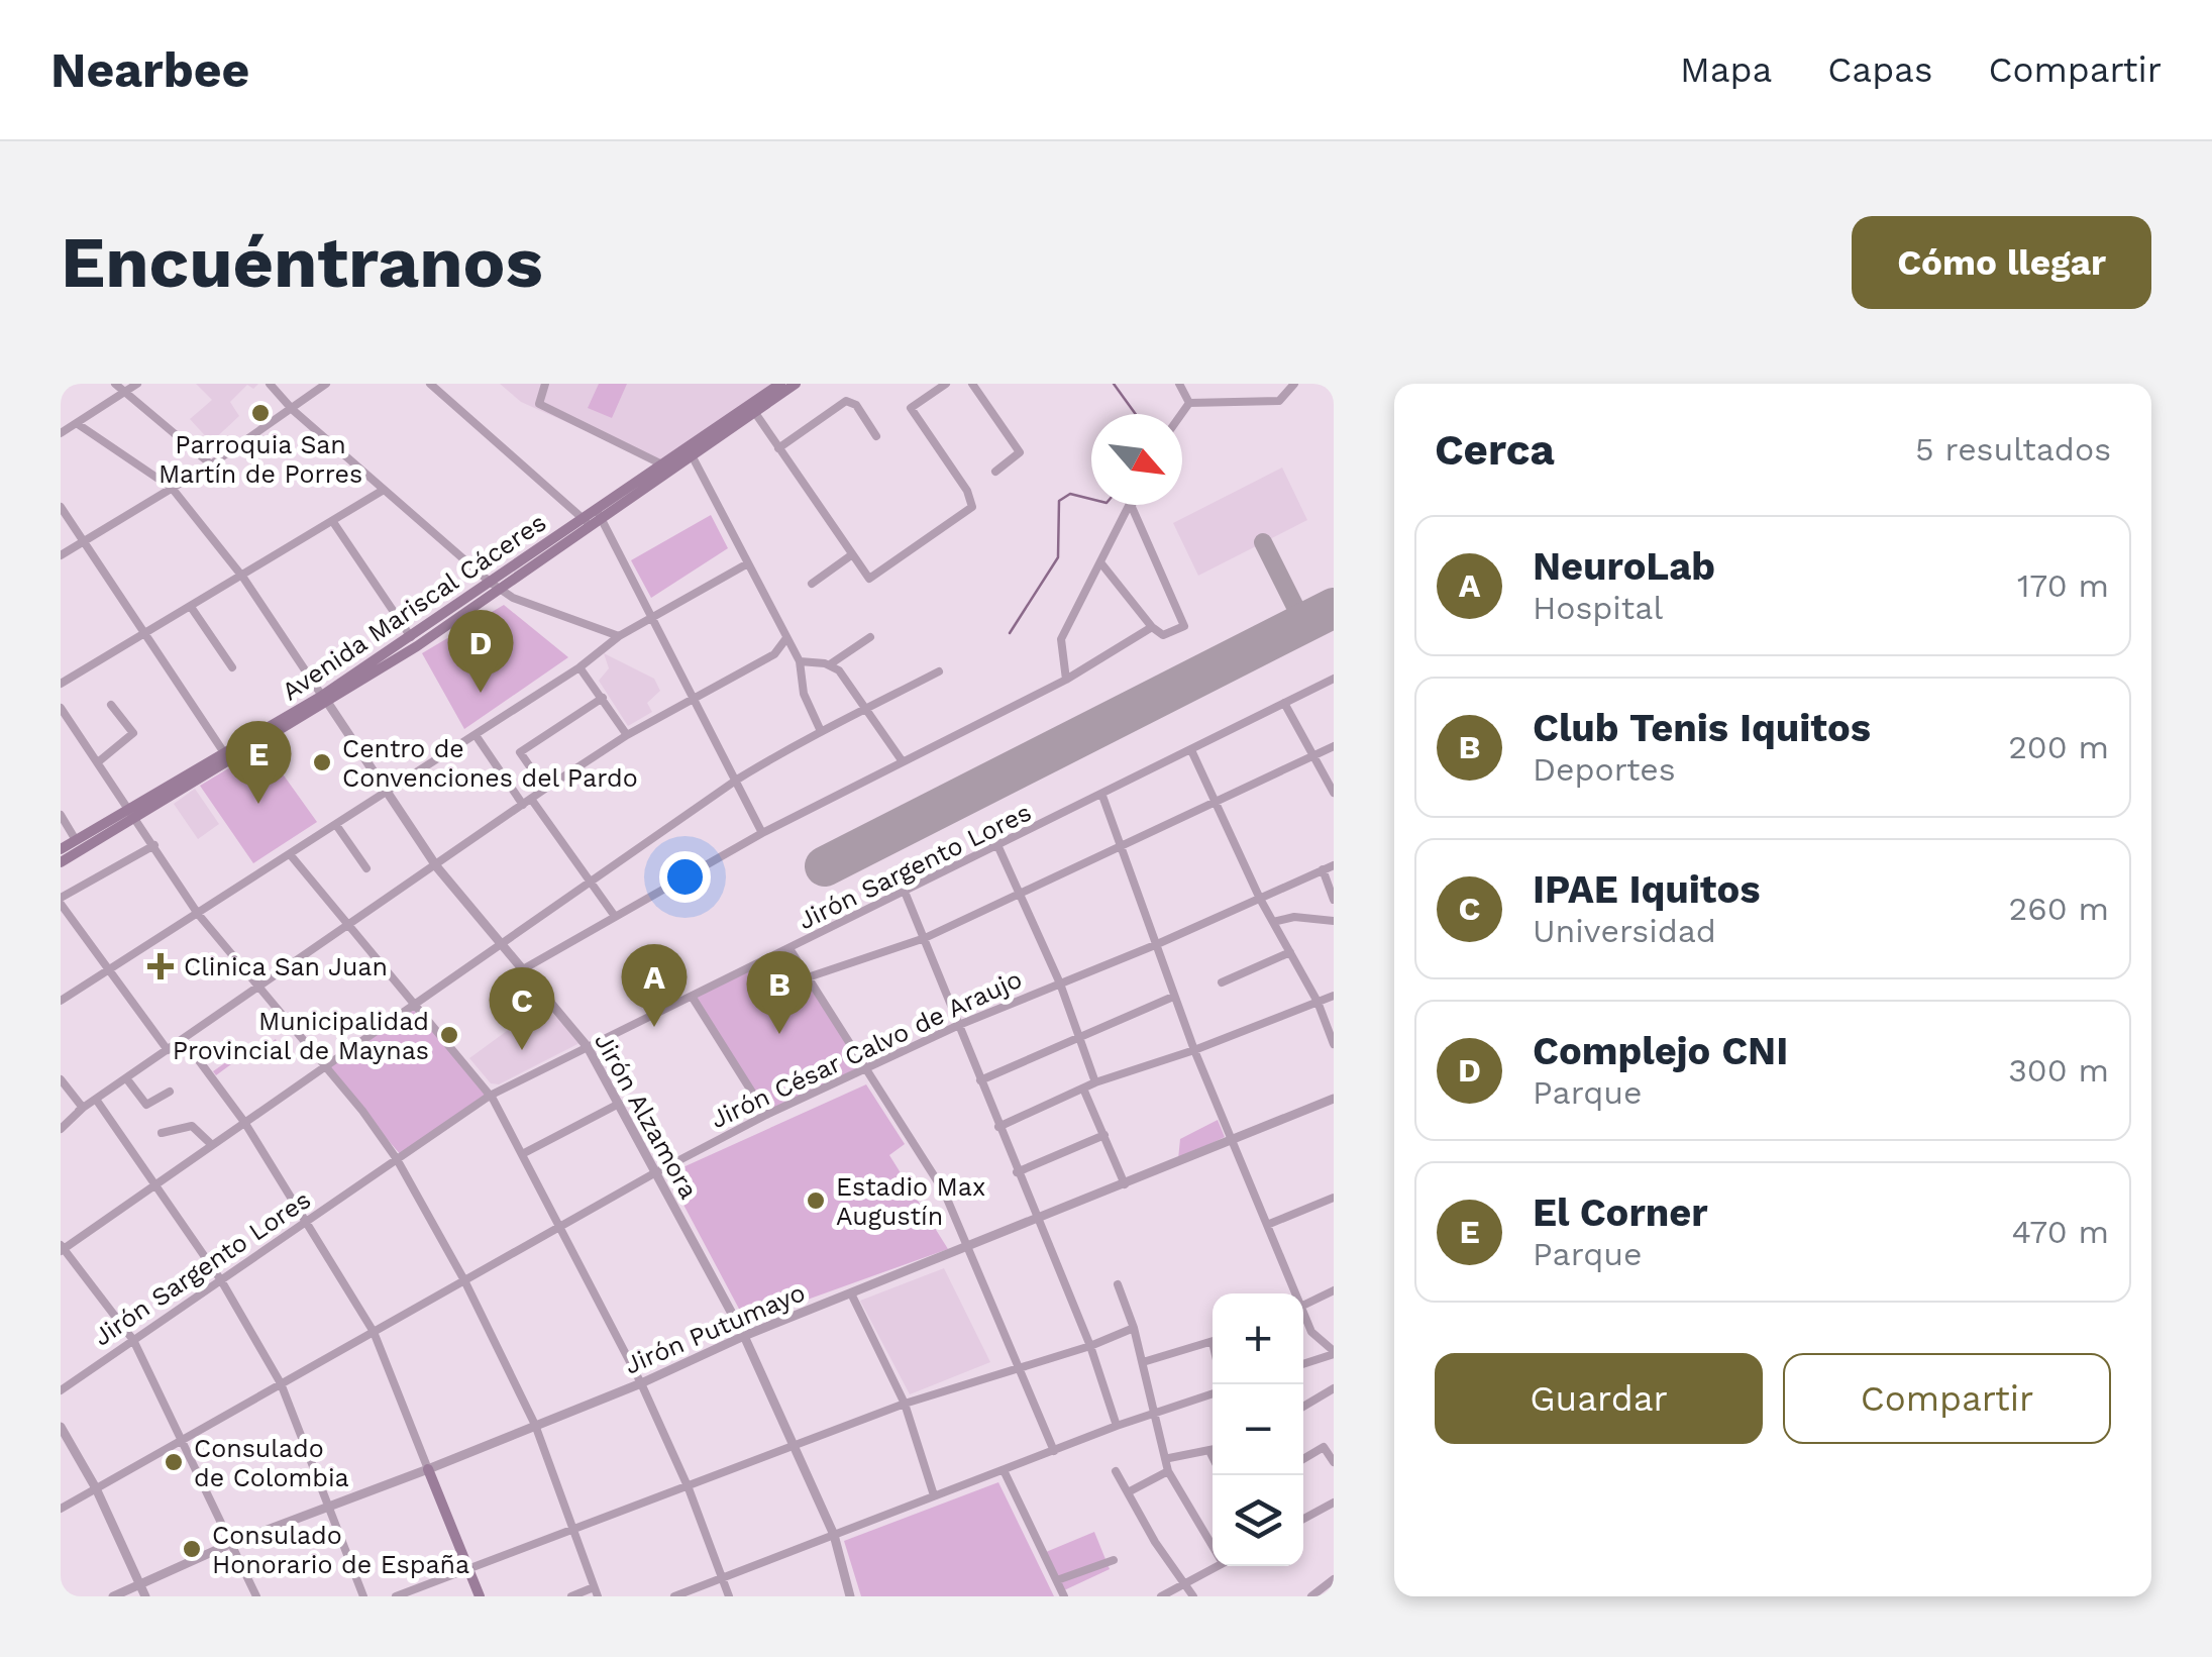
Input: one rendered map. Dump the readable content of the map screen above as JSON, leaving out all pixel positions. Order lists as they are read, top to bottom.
{
  "streets": {
    "main road": ["Avenida Mariscal Cáceres"],
    "street": [
      "Jirón Sargento Lores",
      "Jirón César Calvo de Araujo",
      "Jirón Alzamora",
      "Jirón Putumayo"
    ]
  },
  "crossings": [
    ["Avenida Mariscal Cáceres", "Jirón Alzamora"],
    ["Jirón Sargento Lores", "Jirón Alzamora"],
    ["Jirón César Calvo de Araujo", "Jirón Alzamora"],
    ["Jirón Alzamora", "Jirón Putumayo"]
  ],
  "places": {
    "other": [
      "Parroquia San Martín de Porres",
      "Centro de Convenciones del Pardo",
      "Municipalidad Provincial de Maynas",
      "Estadio Max Augustín",
      "Consulado de Colombia",
      "Consulado Honorario de España"
    ],
    "health": ["Clinica San Juan"]
  },
  "north": "bottom right",
  "page": {
    "header": "Nearbee",
    "nav": ["Mapa", "Capas", "Compartir"],
    "buttons": [
      "Cómo llegar",
      ["Guardar", "Compartir"]
    ],
    "title": "Encuéntranos",
    "heading": ["Cerca", "5 resultados"],
    "list": [
      {
        "mark": "A",
        "name": "NeuroLab",
        "note": "Hospital",
        "value": "170 m"
      },
      {
        "mark": "B",
        "name": "Club Tenis Iquitos",
        "note": "Deportes",
        "value": "200 m"
      },
      {
        "mark": "C",
        "name": "IPAE Iquitos",
        "note": "Universidad",
        "value": "260 m"
      },
      {
        "mark": "D",
        "name": "Complejo CNI",
        "note": "Parque",
        "value": "300 m"
      },
      {
        "mark": "E",
        "name": "El Corner",
        "note": "Parque",
        "value": "470 m"
      }
    ],
    "pins": [
      "D",
      "E",
      "A",
      "B",
      "C"
    ],
    "map_buttons": ["+", "−"]
  }
}
